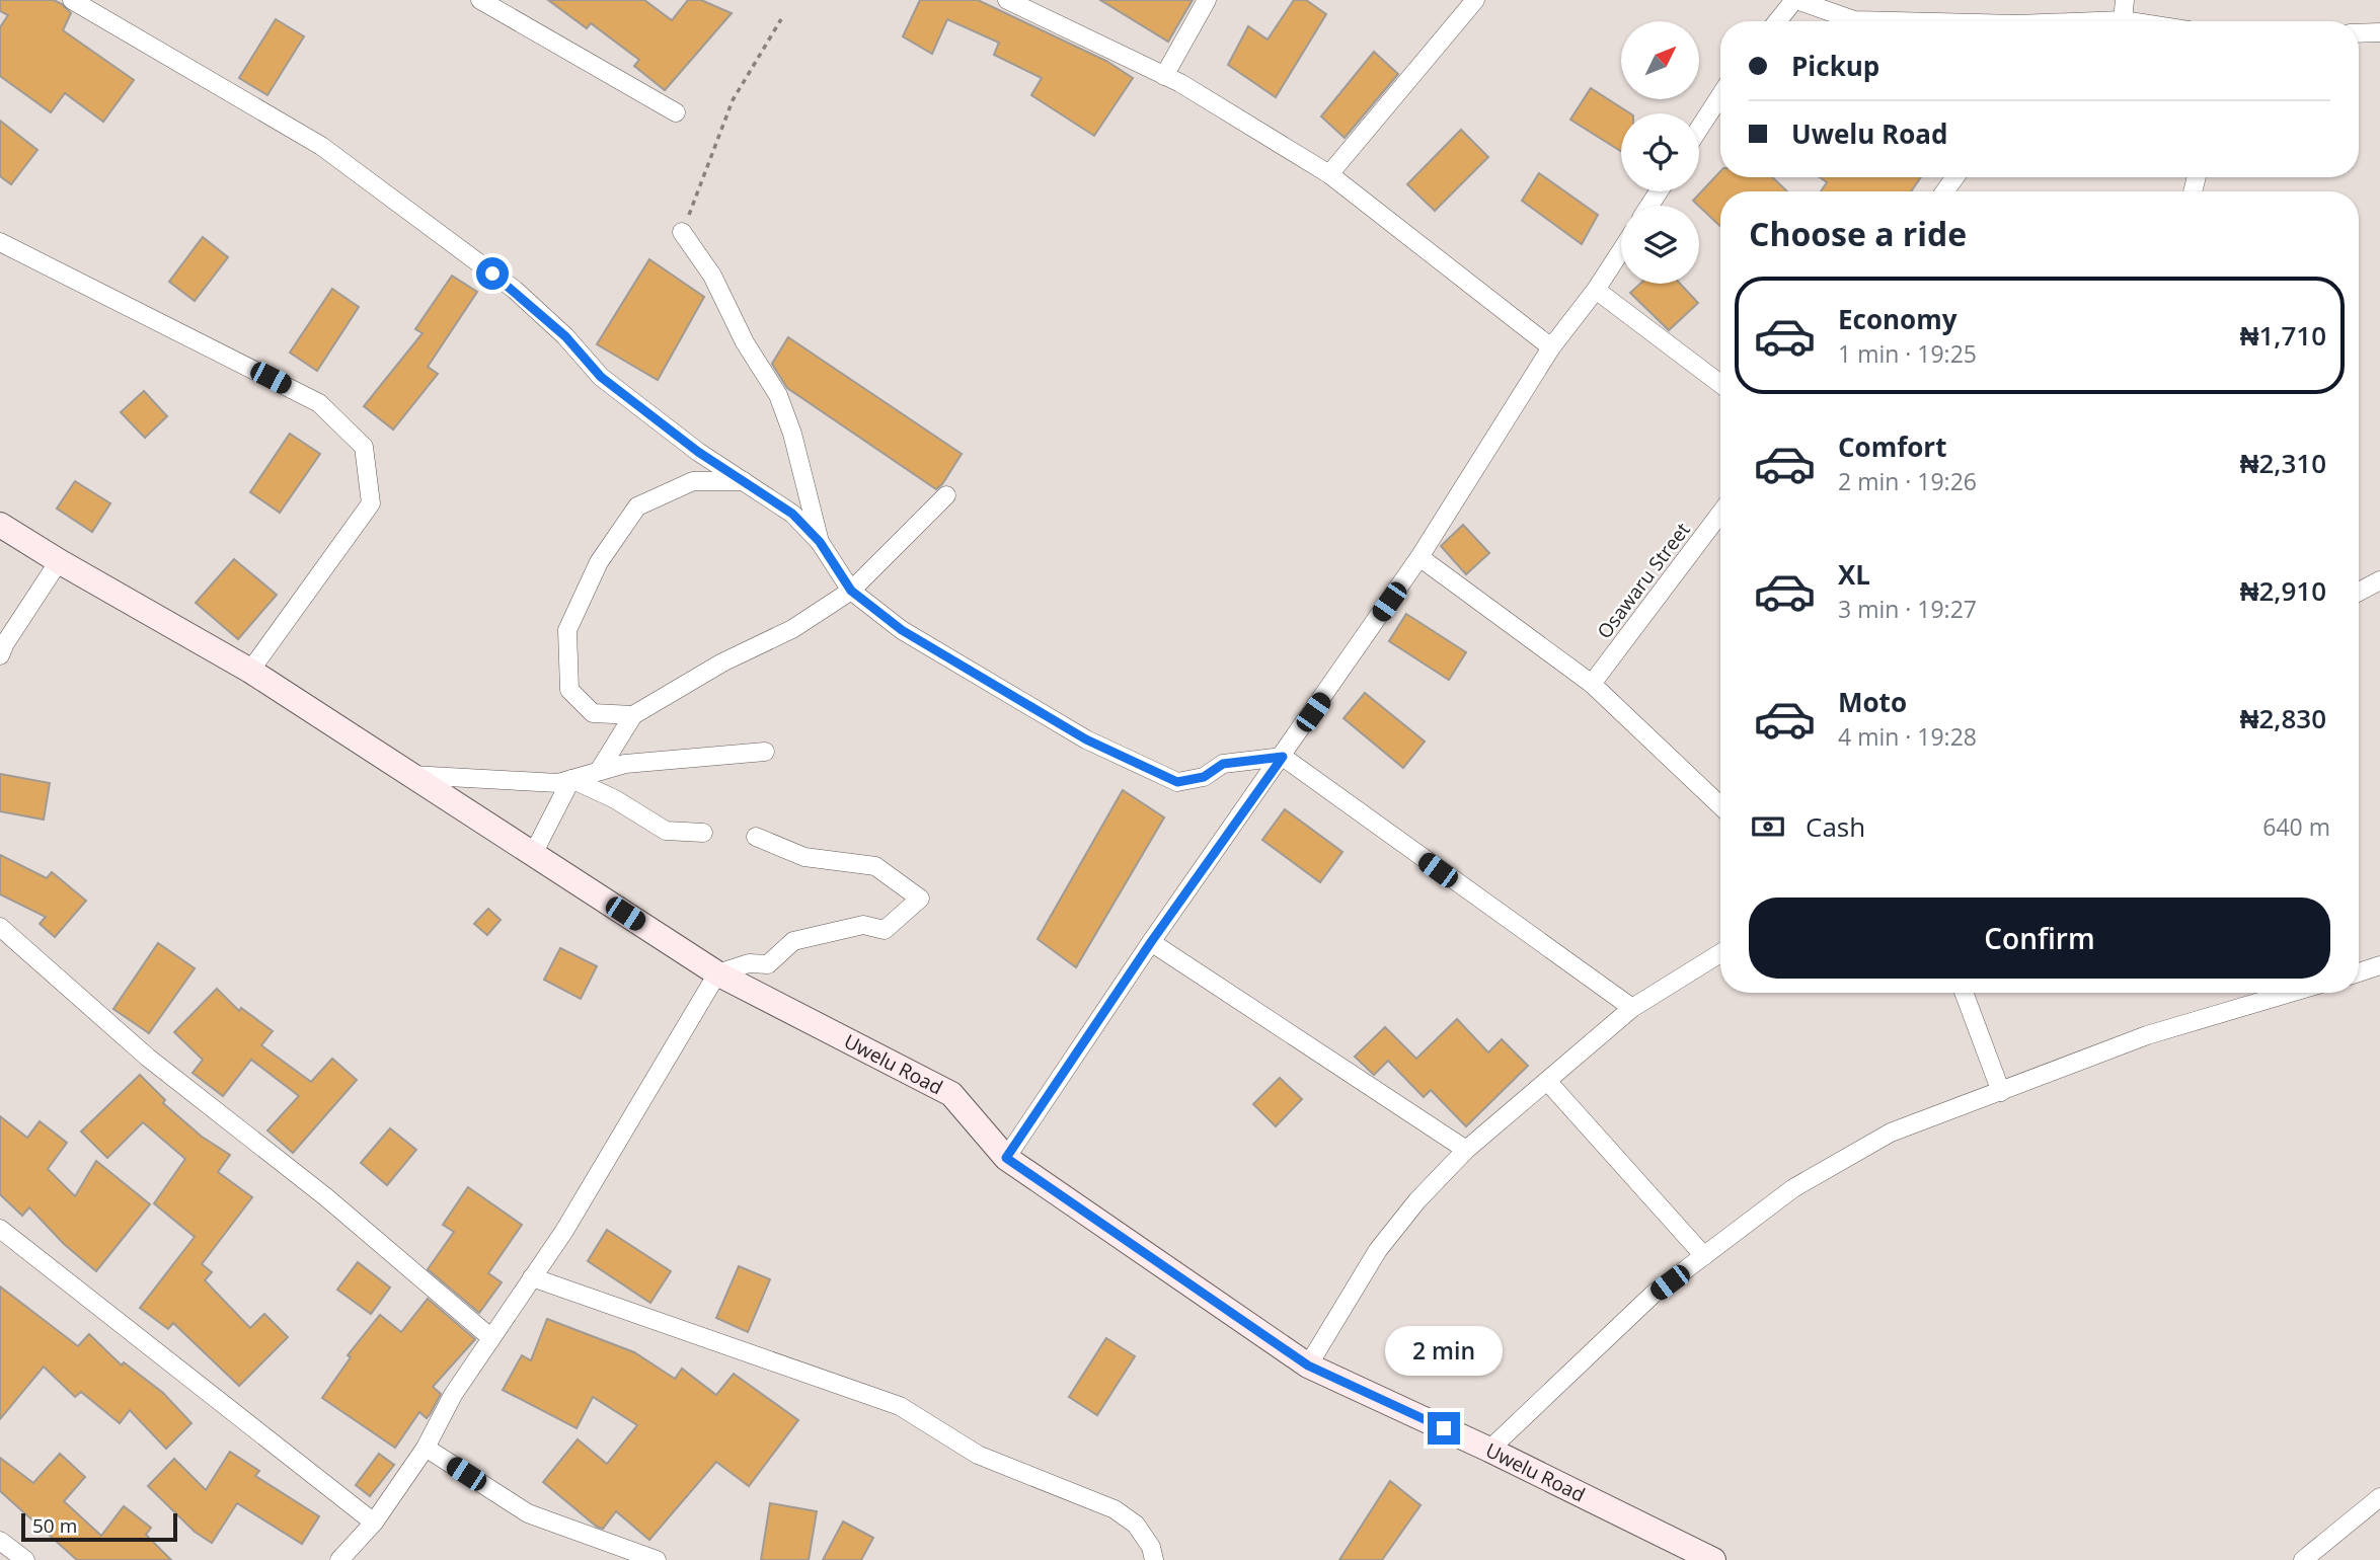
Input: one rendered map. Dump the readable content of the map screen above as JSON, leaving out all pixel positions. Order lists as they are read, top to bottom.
{
  "streets": {
    "street": ["Osawaru Street", "Uwelu Road"]
  },
  "scale_bar": "50 m",
  "north": "top right",
  "page": {
    "banner": ["Pickup", "Uwelu Road"],
    "heading": "Choose a ride",
    "list": [
      {
        "name": "Economy",
        "note": "1 min · 19:25",
        "value": "₦1,710"
      },
      {
        "name": "Comfort",
        "note": "2 min · 19:26",
        "value": "₦2,310"
      },
      {
        "name": "XL",
        "note": "3 min · 19:27",
        "value": "₦2,910"
      },
      {
        "name": "Moto",
        "note": "4 min · 19:28",
        "value": "₦2,830"
      }
    ],
    "pay": ["Cash", "640 m"],
    "buttons": "Confirm",
    "bubble": "2 min",
    "scale": "50 m"
  }
}
